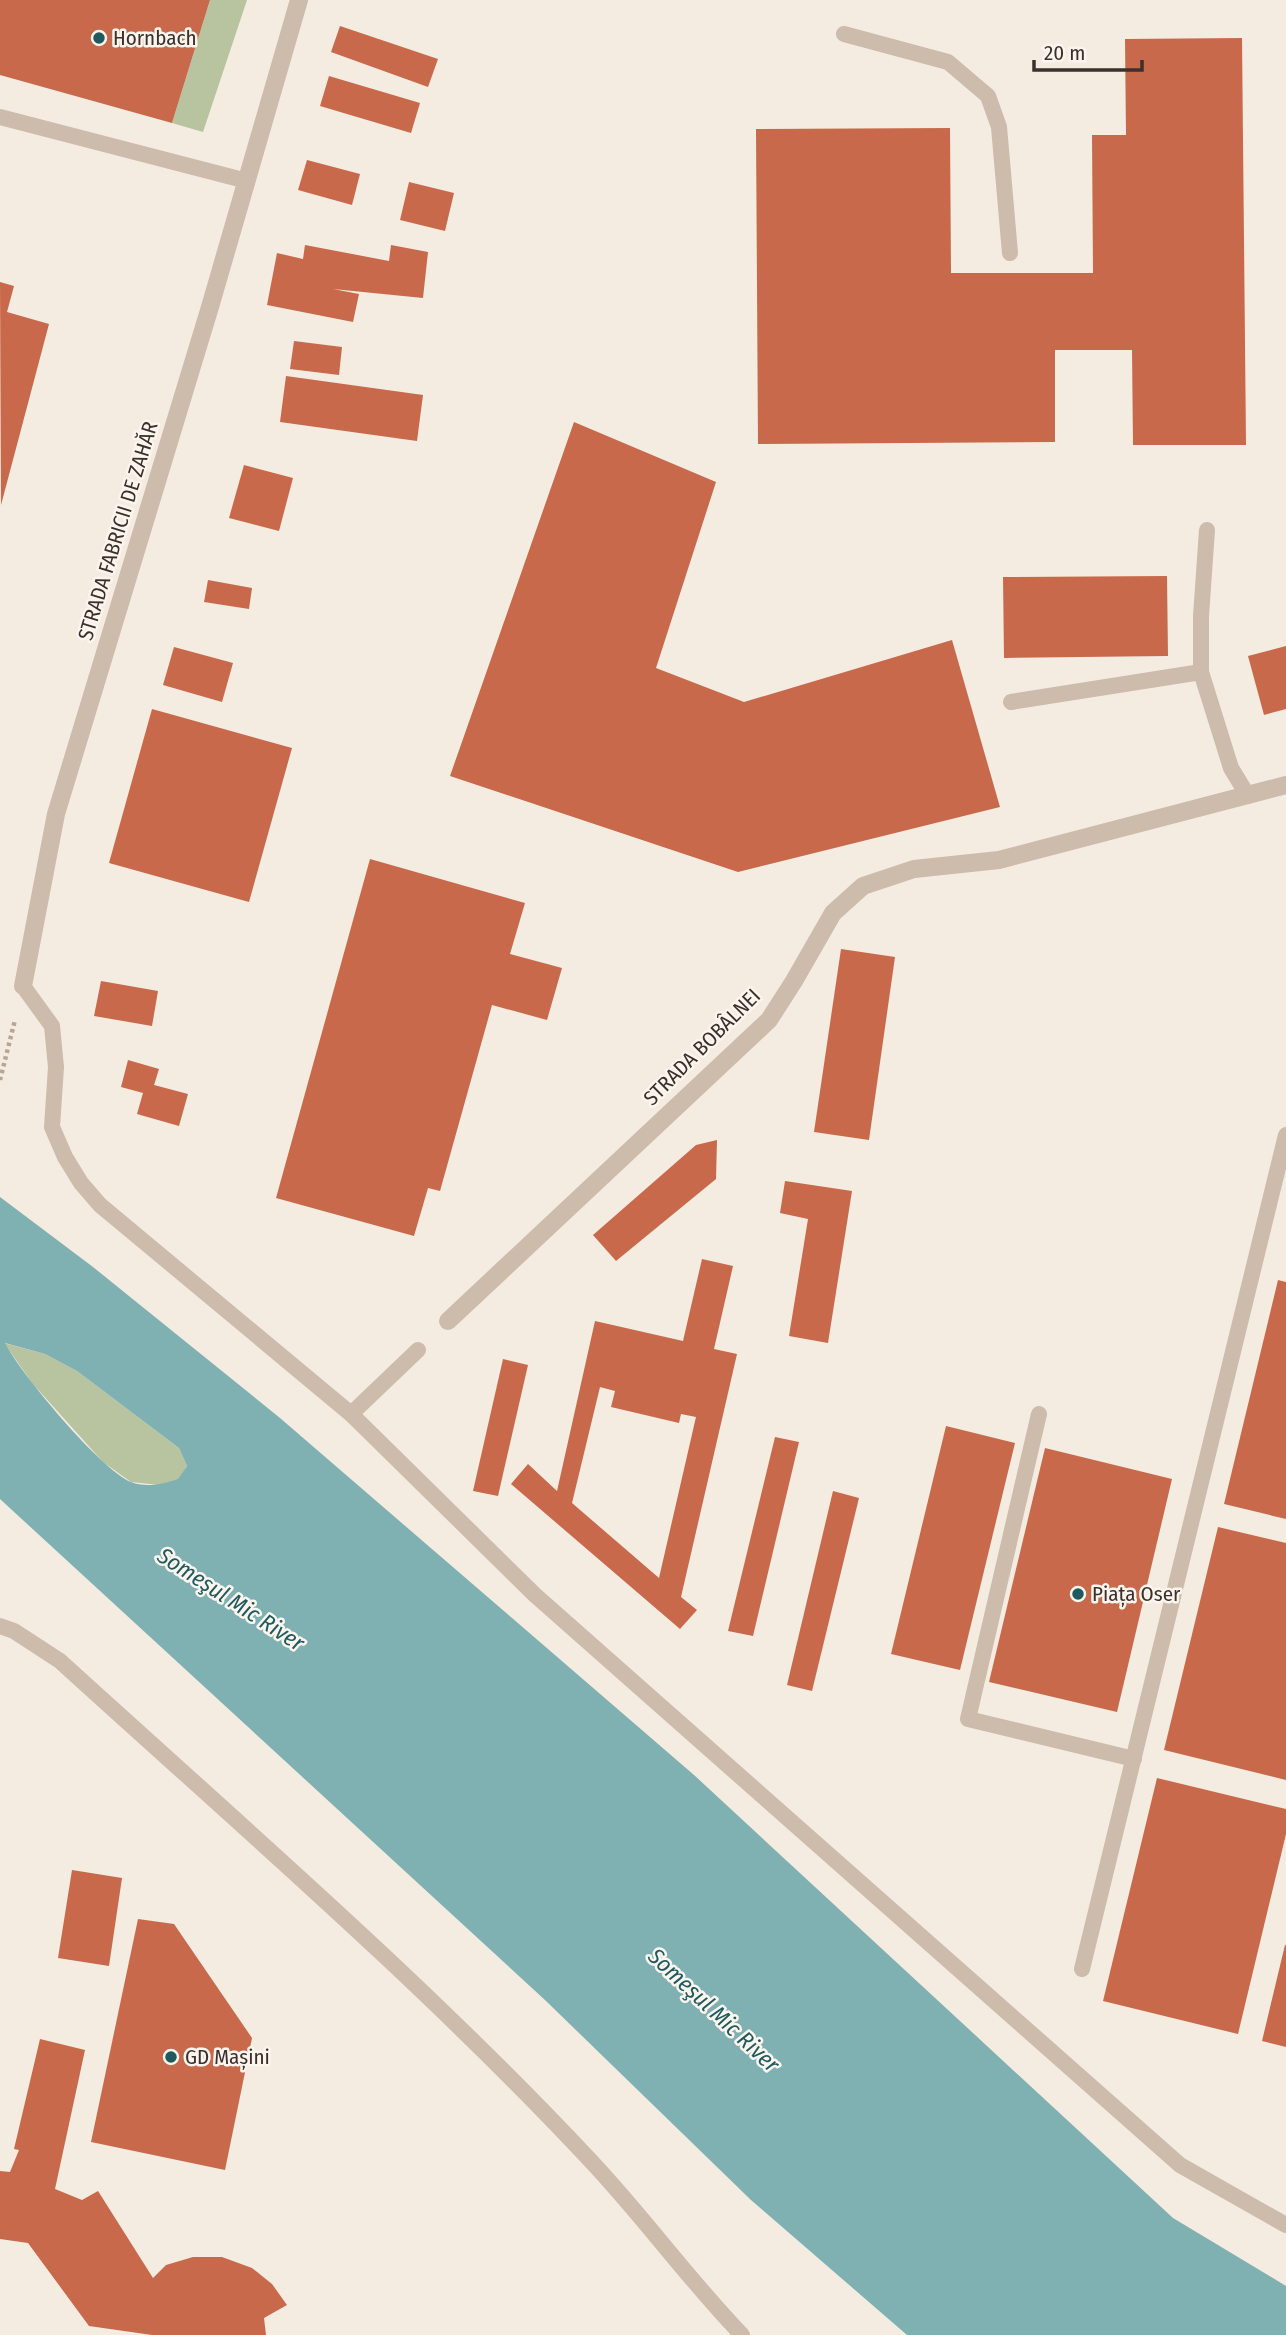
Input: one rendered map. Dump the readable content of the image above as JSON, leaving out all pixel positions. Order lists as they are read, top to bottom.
{
  "streets": {
    "street": ["STRADA FABRICII DE ZAHĂR", "STRADA BOBÂLNEI"]
  },
  "water": ["Someşul Mic River"],
  "places": ["Hornbach", "Piața Oser", "GD Mașini"],
  "scale_bar": "20 m"
}
